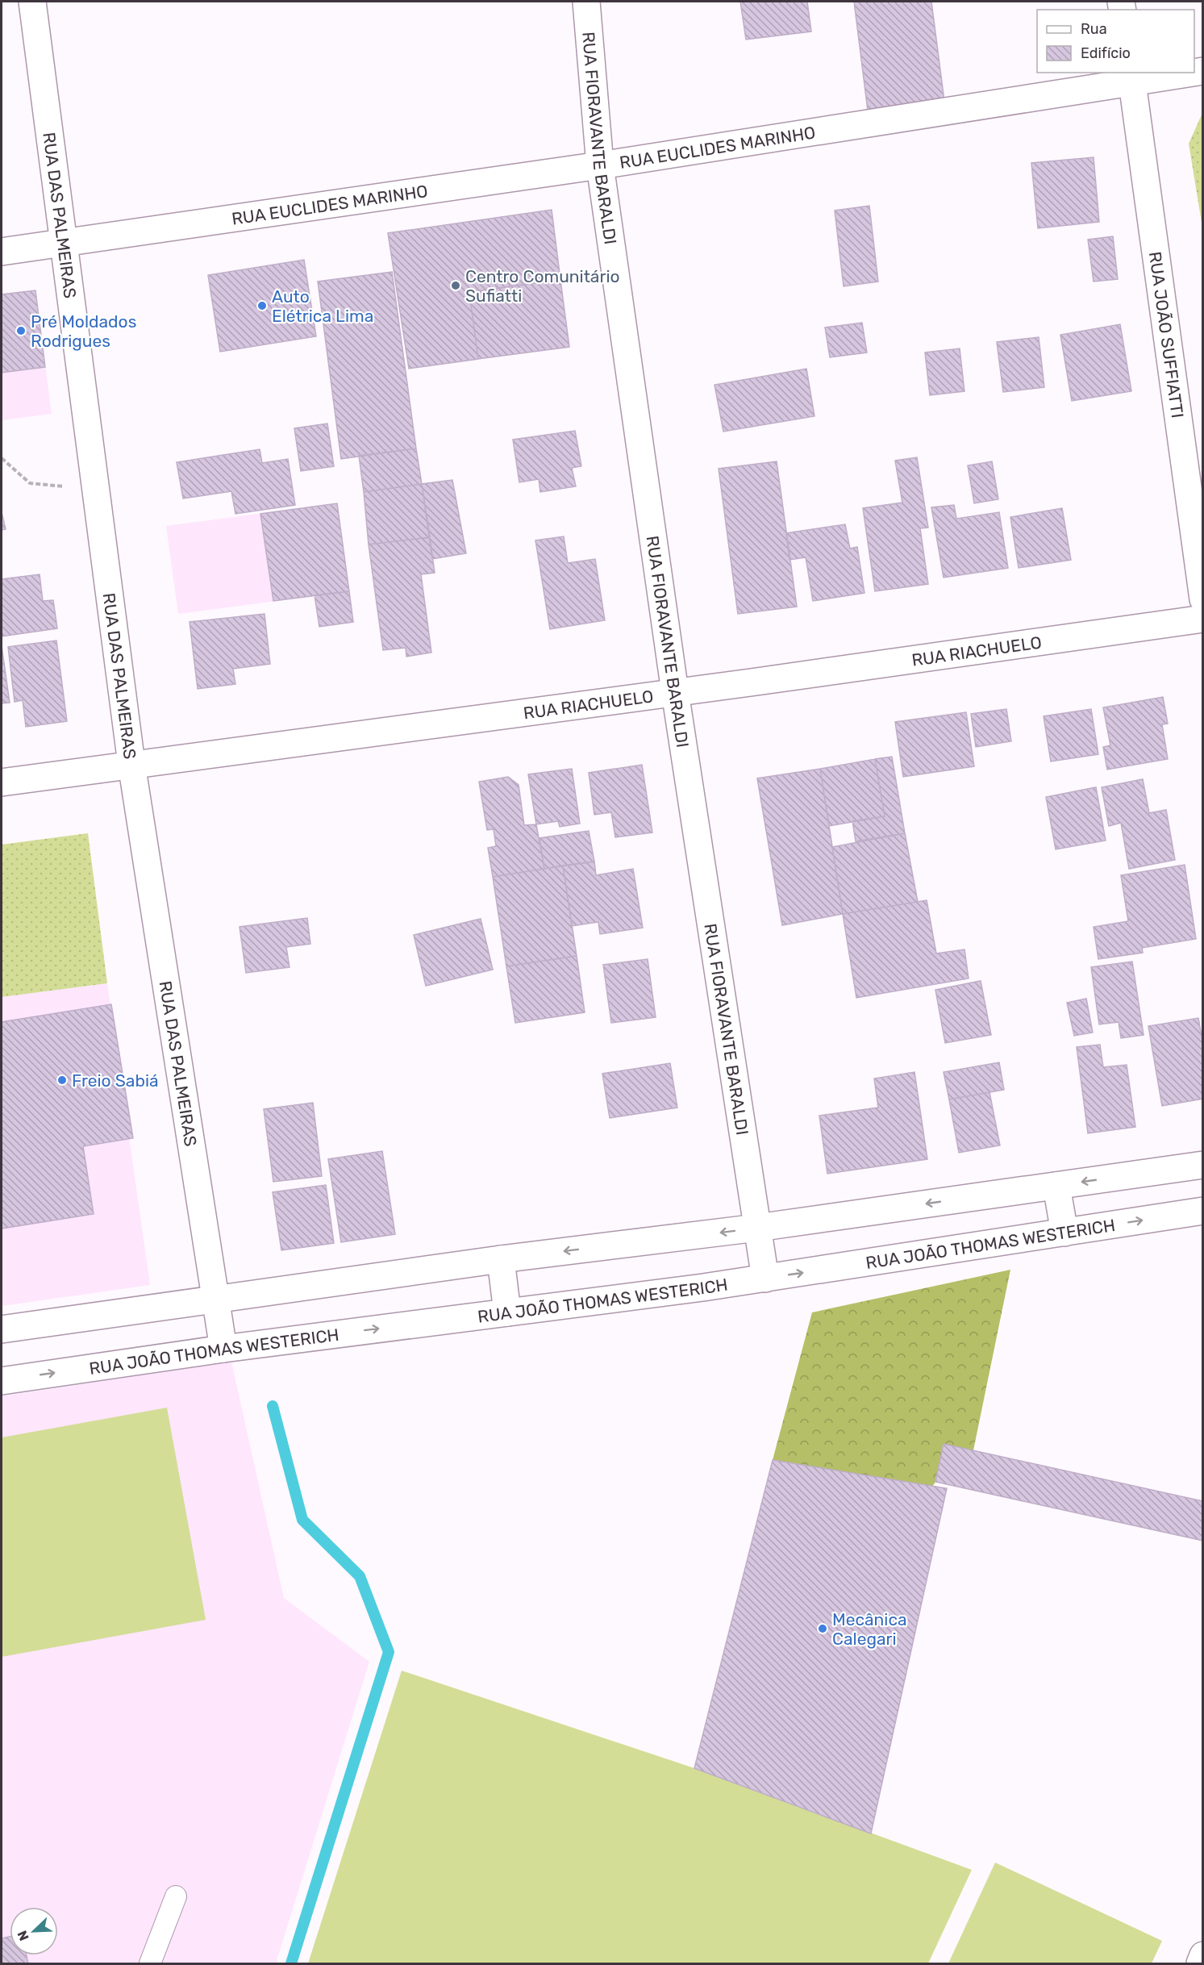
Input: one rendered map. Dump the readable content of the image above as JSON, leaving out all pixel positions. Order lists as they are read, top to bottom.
{
  "streets": {
    "street": [
      "RUA FIORAVANTE BARALDI",
      "RUA EUCLIDES MARINHO",
      "RUA DAS PALMEIRAS",
      "RUA JOÃO SUFFIATTI",
      "RUA RIACHUELO",
      "RUA JOÃO THOMAS WESTERICH"
    ]
  },
  "crossings": [
    ["RUA FIORAVANTE BARALDI", "RUA EUCLIDES MARINHO"],
    ["RUA FIORAVANTE BARALDI", "RUA RIACHUELO"],
    ["RUA FIORAVANTE BARALDI", "RUA JOÃO THOMAS WESTERICH"],
    ["RUA EUCLIDES MARINHO", "RUA DAS PALMEIRAS"],
    ["RUA EUCLIDES MARINHO", "RUA JOÃO SUFFIATTI"],
    ["RUA DAS PALMEIRAS", "RUA RIACHUELO"],
    ["RUA DAS PALMEIRAS", "RUA JOÃO THOMAS WESTERICH"]
  ],
  "places": [
    "Centro Comunitário Sufiatti",
    "Auto Elétrica Lima",
    "Pré Moldados Rodrigues",
    "Freio Sabiá",
    "Mecânica Calegari"
  ],
  "legend": ["Rua", "Edifício"],
  "north": "bottom left"
}
